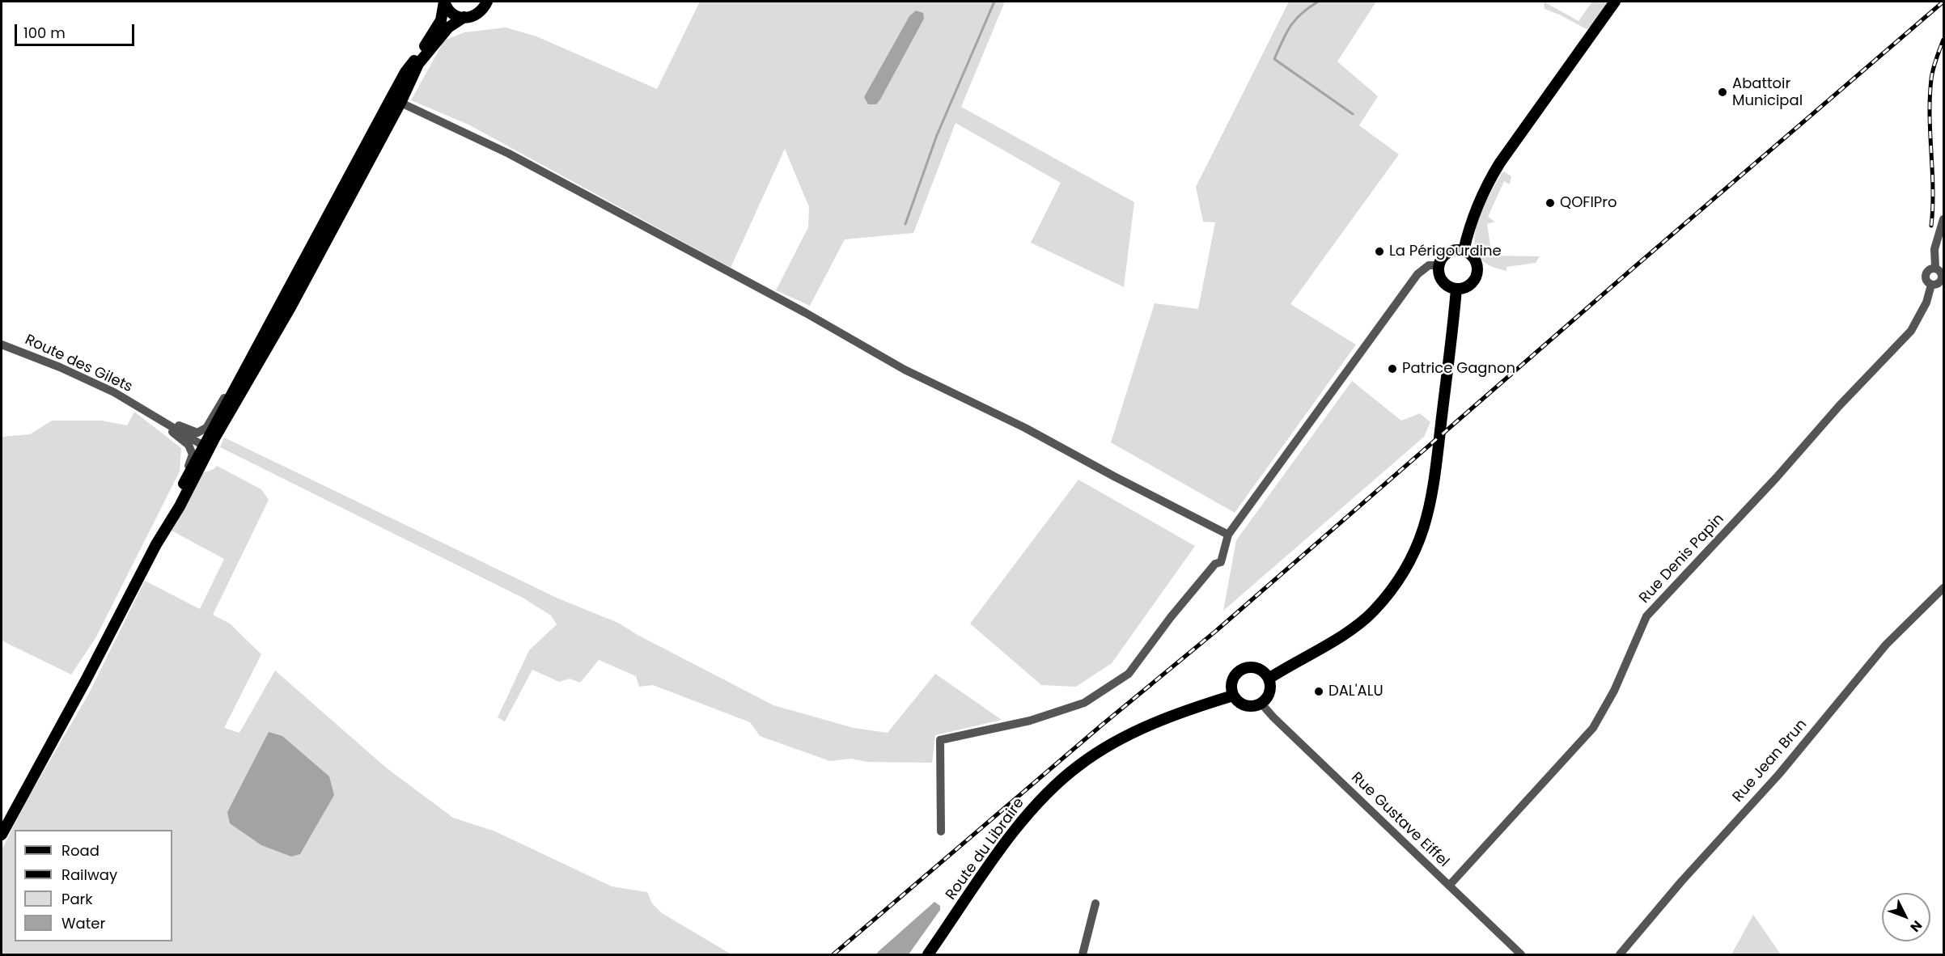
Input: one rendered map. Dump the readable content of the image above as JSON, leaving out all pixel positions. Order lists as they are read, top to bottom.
{
  "streets": {
    "main road": ["Route du Libraire"],
    "street": [
      "Route des Gilets",
      "Rue Denis Papin",
      "Rue Jean Brun",
      "Rue Gustave Eiffel"
    ]
  },
  "crossings": [
    ["Rue Denis Papin", "Rue Gustave Eiffel"],
    ["Rue Gustave Eiffel", "Route du Libraire"]
  ],
  "places": [
    "Abattoir Municipal",
    "QOFIPro",
    "La Périgourdine",
    "Patrice Gagnon",
    "DAL'ALU"
  ],
  "legend": [
    "Road",
    "Railway",
    "Park",
    "Water"
  ],
  "scale_bar": "100 m",
  "north": "bottom right"
}
